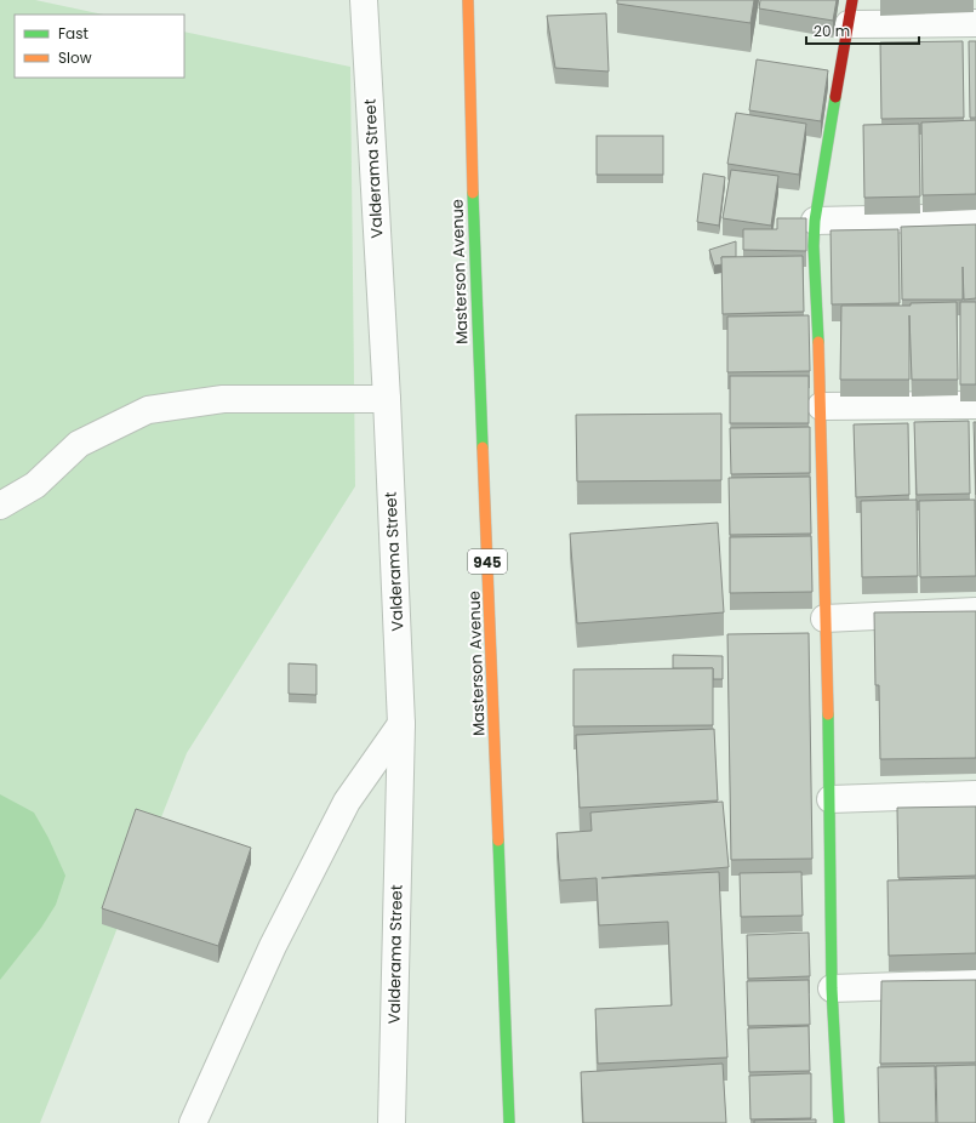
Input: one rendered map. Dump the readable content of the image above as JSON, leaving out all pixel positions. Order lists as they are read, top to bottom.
{
  "streets": {
    "street": ["Valderama Street", "Masterson Avenue", "945"]
  },
  "legend": ["Fast", "Slow"],
  "scale_bar": "20 m"
}
